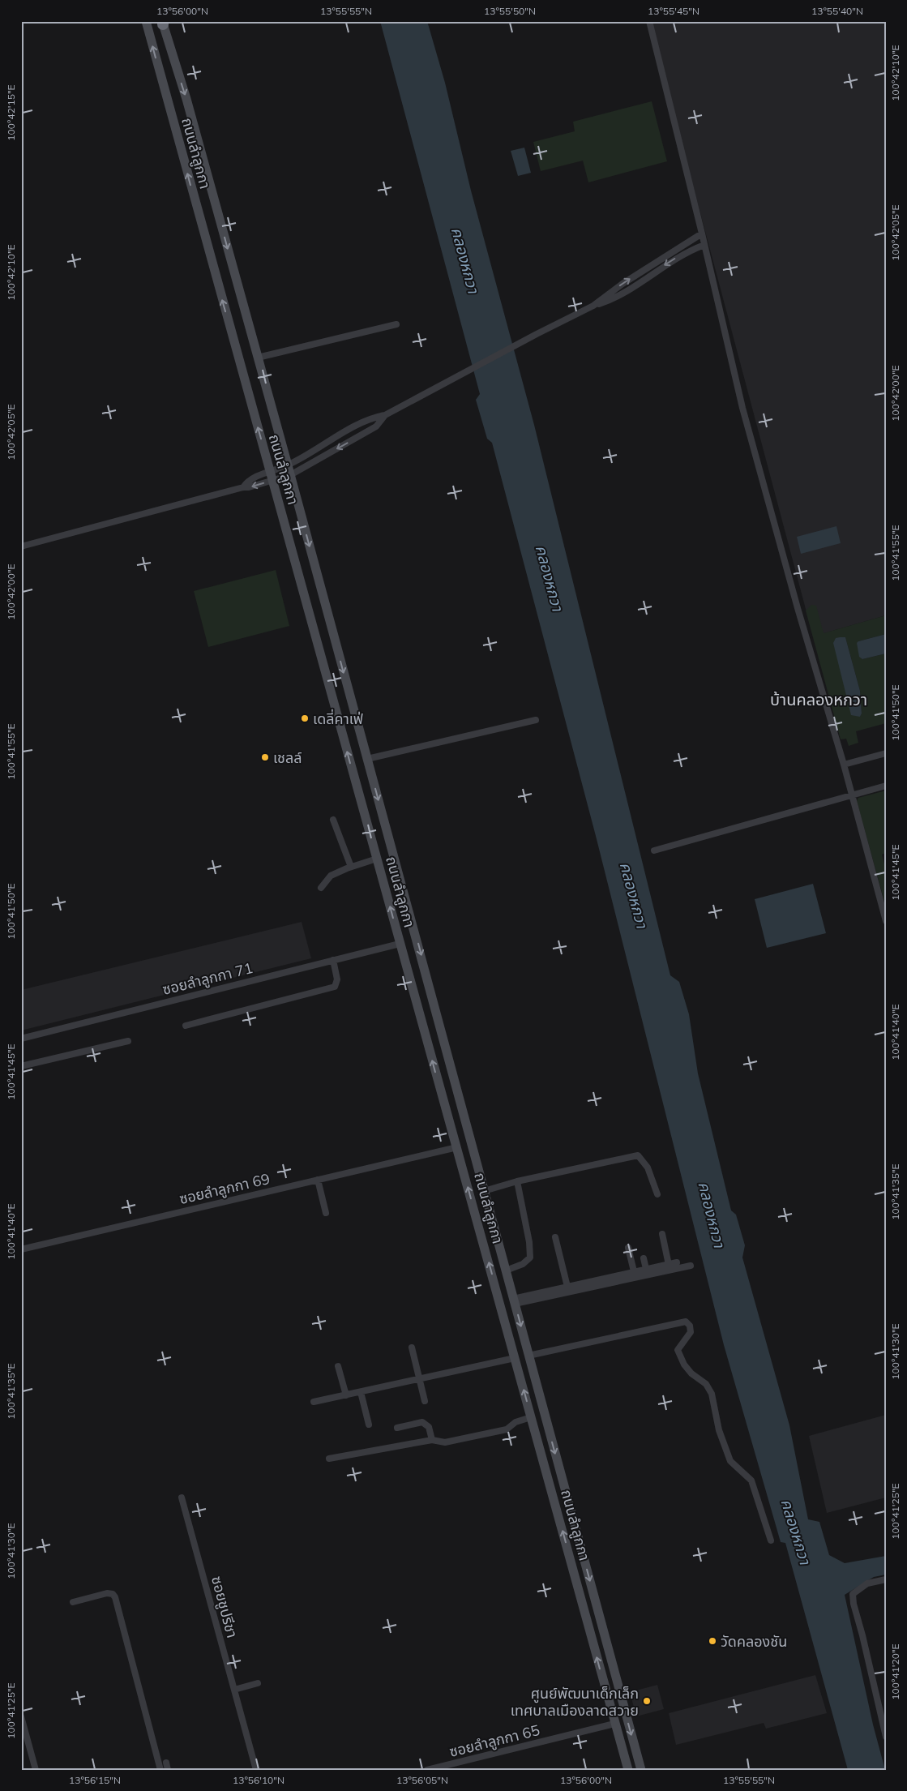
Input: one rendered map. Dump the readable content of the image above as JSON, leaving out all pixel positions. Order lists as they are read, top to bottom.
{
  "streets": {
    "main road": ["ถนนลำลูกกา"],
    "street": [
      "ซอยลำลูกกา 71",
      "ซอยลำลูกกา 69",
      "ซอยชูปรีชา",
      "ซอยลำลูกกา 65"
    ]
  },
  "crossings": [
    ["ถนนลำลูกกา", "ซอยลำลูกกา 71"],
    ["ถนนลำลูกกา", "ซอยลำลูกกา 69"],
    ["ถนนลำลูกกา", "ซอยลำลูกกา 65"]
  ],
  "districts": ["บ้านคลองหกวา"],
  "water": ["คลองหกวา"],
  "places": [
    "เดลี่คาเฟ่",
    "เชลล์",
    "วัดคลองชัน",
    "ศูนย์พัฒนาเด็กเล็ก เทศบาลเมืองลาดสวาย"
  ],
  "coordinates": [
    "13°56'00\"N",
    "13°55'55\"N",
    "13°55'50\"N",
    "13°55'45\"N",
    "13°55'40\"N",
    "100°42'10\"E",
    "100°42'15\"E",
    "100°42'05\"E",
    "100°42'00\"E",
    "100°41'55\"E",
    "100°41'50\"E",
    "100°41'45\"E",
    "100°41'40\"E",
    "100°41'35\"E",
    "100°41'30\"E",
    "100°41'25\"E",
    "100°41'20\"E",
    "13°56'15\"N",
    "13°56'10\"N",
    "13°56'05\"N"
  ]
}
